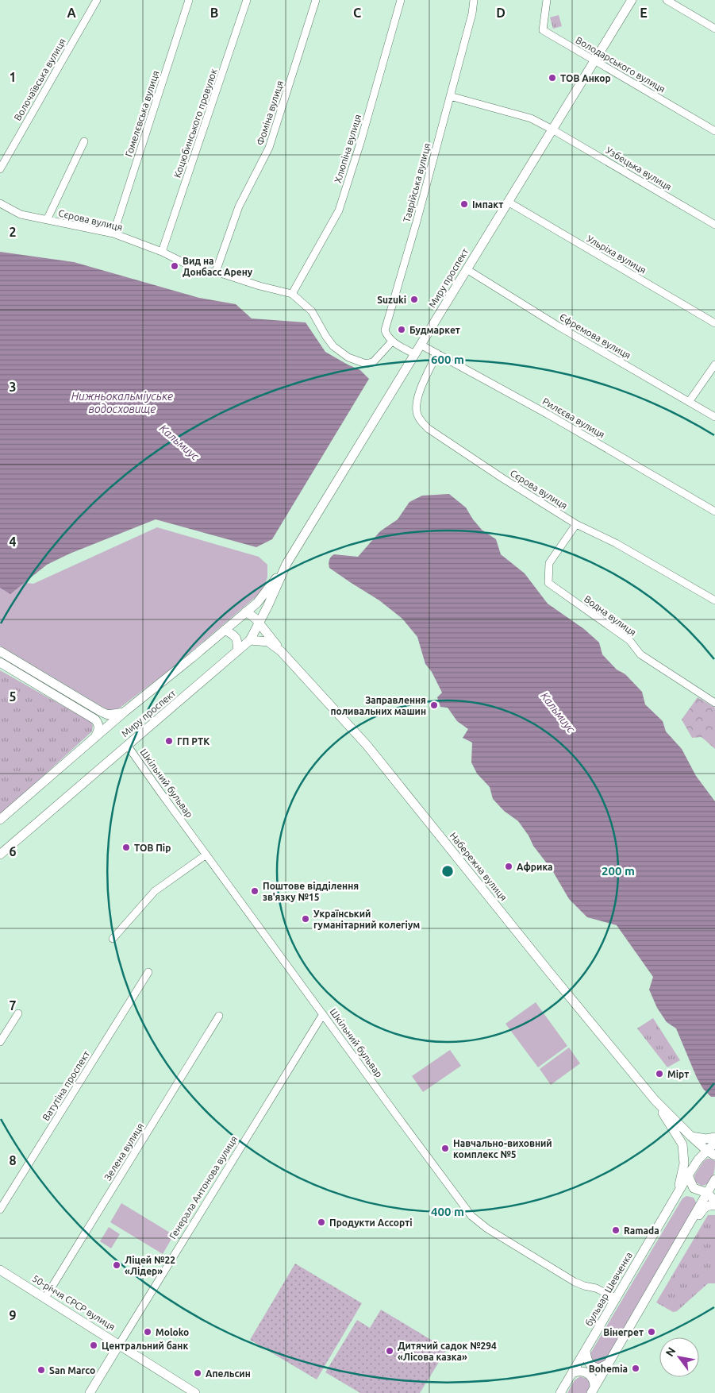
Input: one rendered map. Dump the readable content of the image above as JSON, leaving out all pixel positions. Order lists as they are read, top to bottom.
{
  "streets": {
    "main road": [
      "Миру проспект",
      "Набережна вулиця",
      "Генерала Антонова вулиця",
      "бульвар Шевченка",
      "50-річчя СРСР вулиця"
    ],
    "street": [
      "Володарського вулиця",
      "Волочаївська вулиця",
      "Фоміна вулиця",
      "Гомелєвська вулиця",
      "Коцюбинського провулок",
      "Хлюпіна вулиця",
      "Узбецька вулиця",
      "Таврійська вулиця",
      "Сєрова вулиця",
      "Ульріха вулиця",
      "Єфремова вулиця",
      "Рилєєва вулиця",
      "Водна вулиця",
      "Шкільний бульвар",
      "Ватутіна проспект",
      "Зелена вулиця"
    ]
  },
  "crossings": [
    ["Володарського вулиця", "Миру проспект"],
    ["Фоміна вулиця", "Сєрова вулиця"],
    ["Гомелєвська вулиця", "Сєрова вулиця"],
    ["Коцюбинського провулок", "Сєрова вулиця"],
    ["Хлюпіна вулиця", "Сєрова вулиця"],
    ["Узбецька вулиця", "Таврійська вулиця"],
    ["Узбецька вулиця", "Миру проспект"],
    ["Таврійська вулиця", "Сєрова вулиця"],
    ["Сєрова вулиця", "Рилєєва вулиця"],
    ["Сєрова вулиця", "Водна вулиця"],
    ["Ульріха вулиця", "Миру проспект"],
    ["Миру проспект", "Єфремова вулиця"],
    ["Миру проспект", "Рилєєва вулиця"],
    ["Миру проспект", "Шкільний бульвар"],
    ["Шкільний бульвар", "Генерала Антонова вулиця"],
    ["Шкільний бульвар", "бульвар Шевченка"],
    ["Набережна вулиця", "бульвар Шевченка"],
    ["Зелена вулиця", "50-річчя СРСР вулиця"],
    ["Генерала Антонова вулиця", "50-річчя СРСР вулиця"]
  ],
  "water": ["Нижньокальміуське водосховище", "Кальмиус"],
  "places": [
    "ТОВ Анкор",
    "Iмпакт",
    "Вид на Донбасс Арену",
    "Suzuki",
    "Будмаркет",
    "Заправлення поливальних машин",
    "ГП РТК",
    "ТОВ Пір",
    "Африка",
    "Поштове відділення зв'язку №15",
    "Український гуманітарний колегіум",
    "Мірт",
    "Навчально-виховний комплекс №5",
    "Продукти Ассорті",
    "Ramada",
    "Ліцей №22 «Лідер»",
    "Moloko",
    "Вінегрет",
    "Центральний банк",
    "Дитячий садок №294 «Лісова казка»",
    "Bohemia",
    "San Marco",
    "Апельсин"
  ],
  "north": "top left",
  "grid": {
    "columns": [
      "A",
      "B",
      "C",
      "D",
      "E"
    ],
    "rows": [
      "1",
      "2",
      "3",
      "4",
      "5",
      "6",
      "7",
      "8",
      "9"
    ]
  },
  "rings": ["600 m", "200 m", "400 m"]
}
